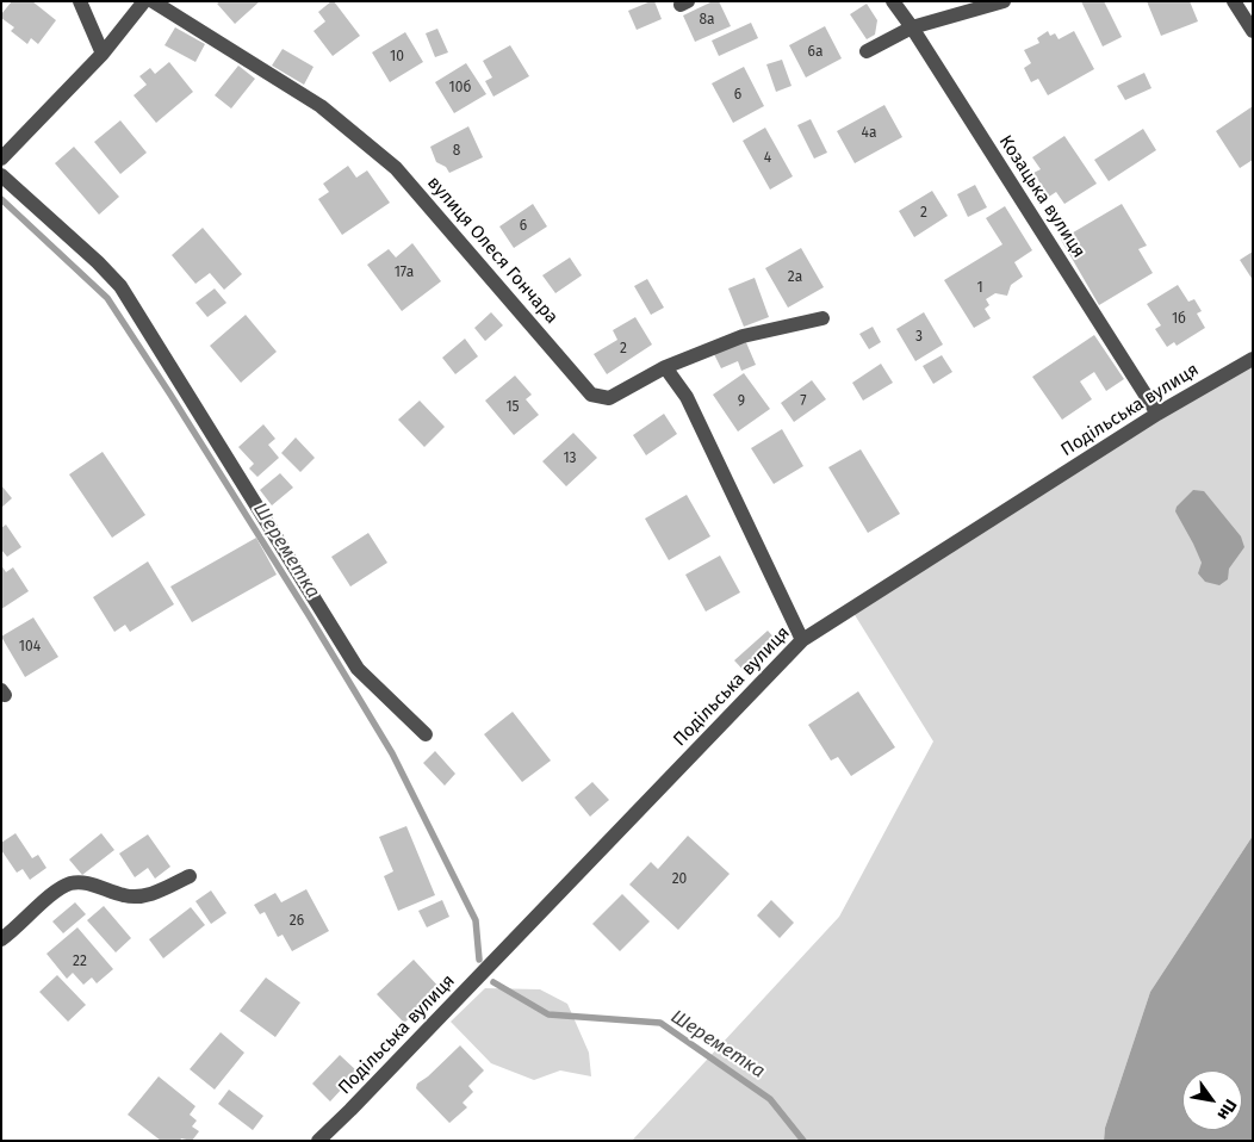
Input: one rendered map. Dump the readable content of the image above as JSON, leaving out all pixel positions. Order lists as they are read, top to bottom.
{
  "streets": {
    "street": ["Козацька вулиця", "вулиця Олеся Гончара", "Подільська вулиця"]
  },
  "crossings": [
    ["Козацька вулиця", "Подільська вулиця"]
  ],
  "water": ["Шереметка"],
  "house_numbers": [
    "8а",
    "6а",
    "10",
    "10б",
    "6",
    "4а",
    "8",
    "4",
    "2",
    "6",
    "17а",
    "2а",
    "1",
    "1б",
    "3",
    "2",
    "9",
    "7",
    "15",
    "13",
    "104",
    "20",
    "26",
    "22"
  ],
  "north": "bottom right"
}
